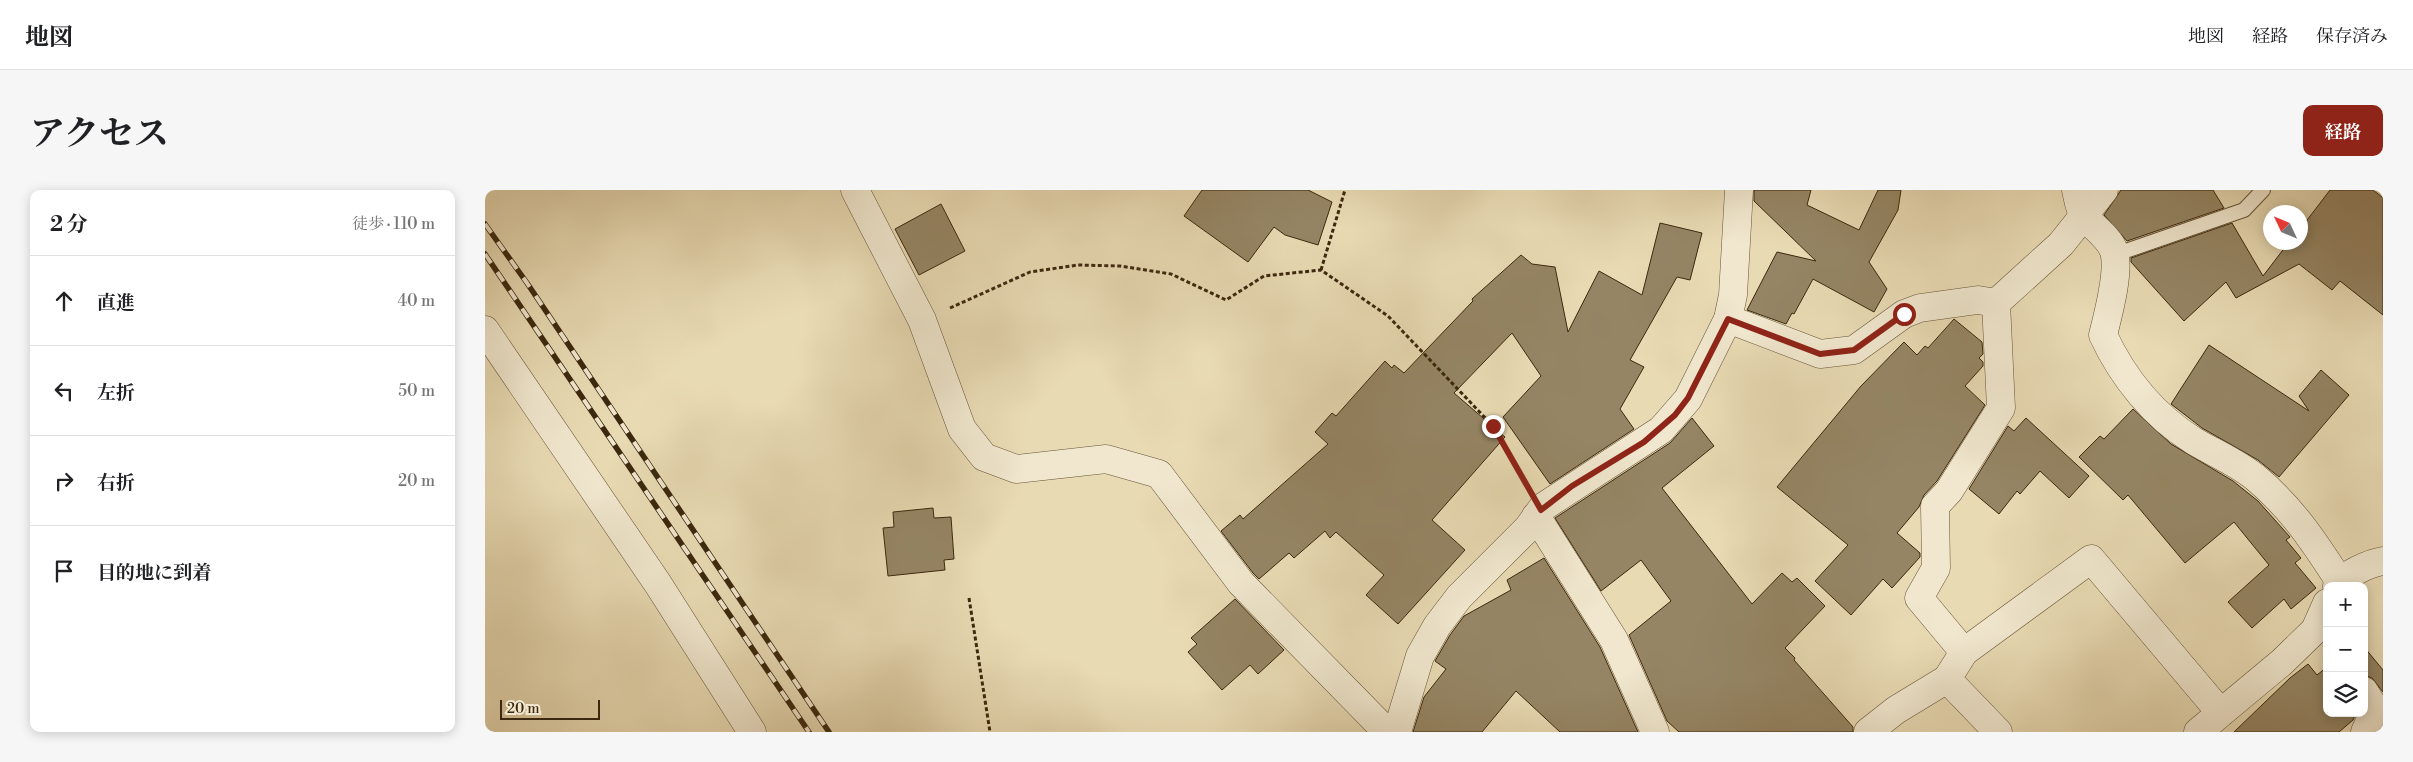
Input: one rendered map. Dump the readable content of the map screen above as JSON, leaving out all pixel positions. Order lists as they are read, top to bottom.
{
  "scale_bar": "20 m",
  "north": "top left",
  "page": {
    "header": "地図",
    "nav": ["地図", "経路", "保存済み"],
    "title": "アクセス",
    "buttons": "経路",
    "heading": ["2 分", "徒歩 · 110 m"],
    "list": [
      ["直進", "40 m"],
      ["左折", "50 m"],
      ["右折", "20 m"],
      "目的地に到着"
    ],
    "map_buttons": ["+", "−"],
    "scale": "20 m"
  }
}
